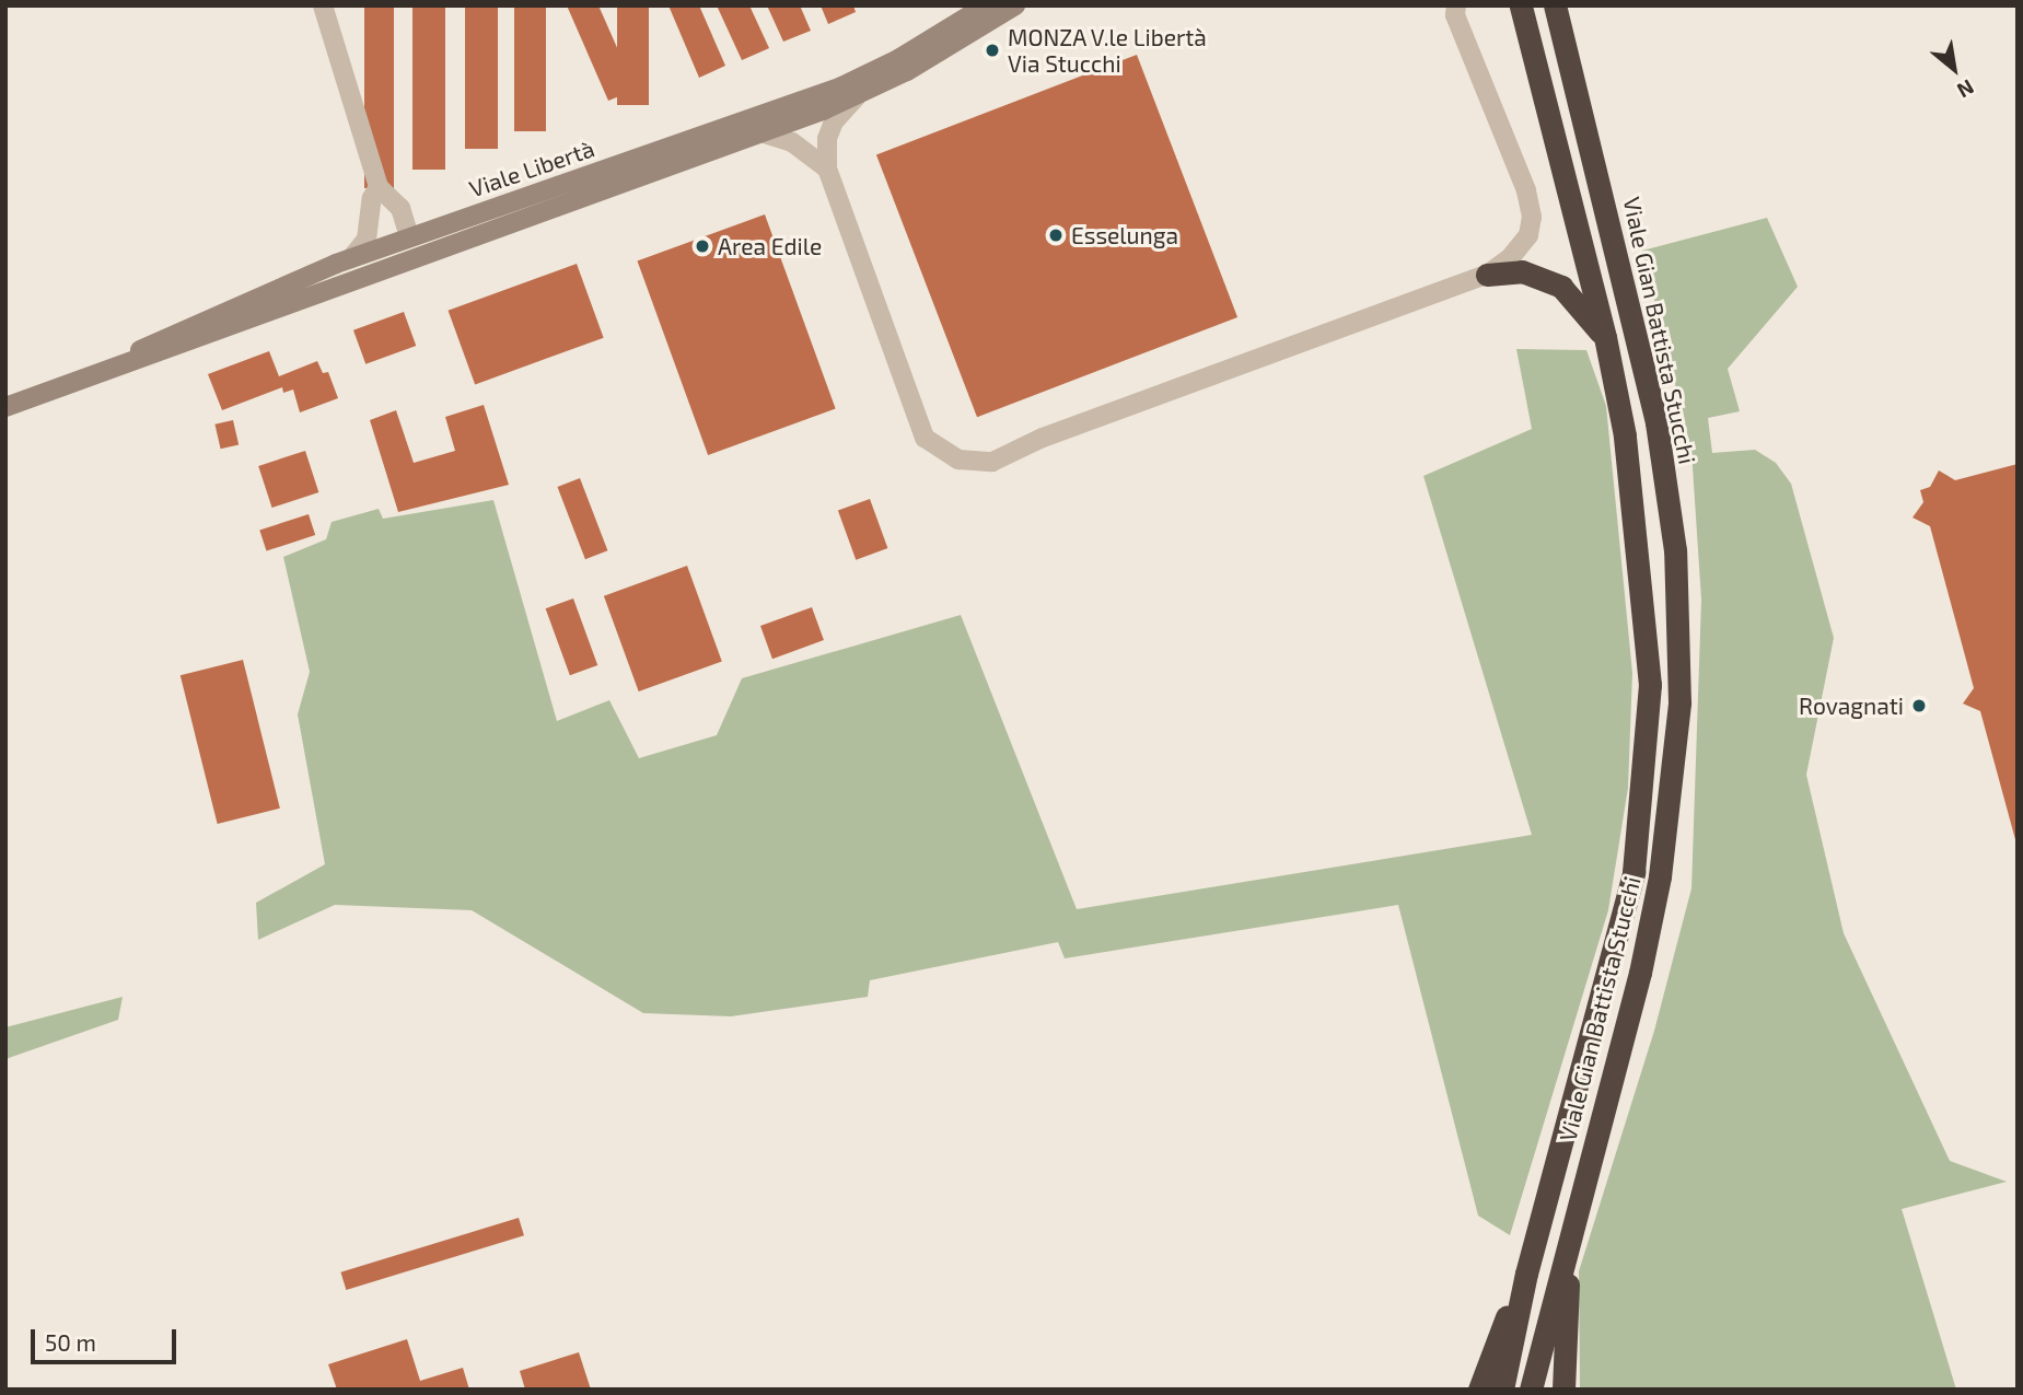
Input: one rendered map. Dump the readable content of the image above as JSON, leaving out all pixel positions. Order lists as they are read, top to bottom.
{
  "streets": {
    "highway": ["Viale Gian Battista Stucchi"],
    "main road": ["Viale Libertà"]
  },
  "places": [
    "MONZA V.le Libertà Via Stucchi",
    "Esselunga",
    "Area Edile",
    "Rovagnati"
  ],
  "scale_bar": "50 m",
  "north": "bottom right"
}
